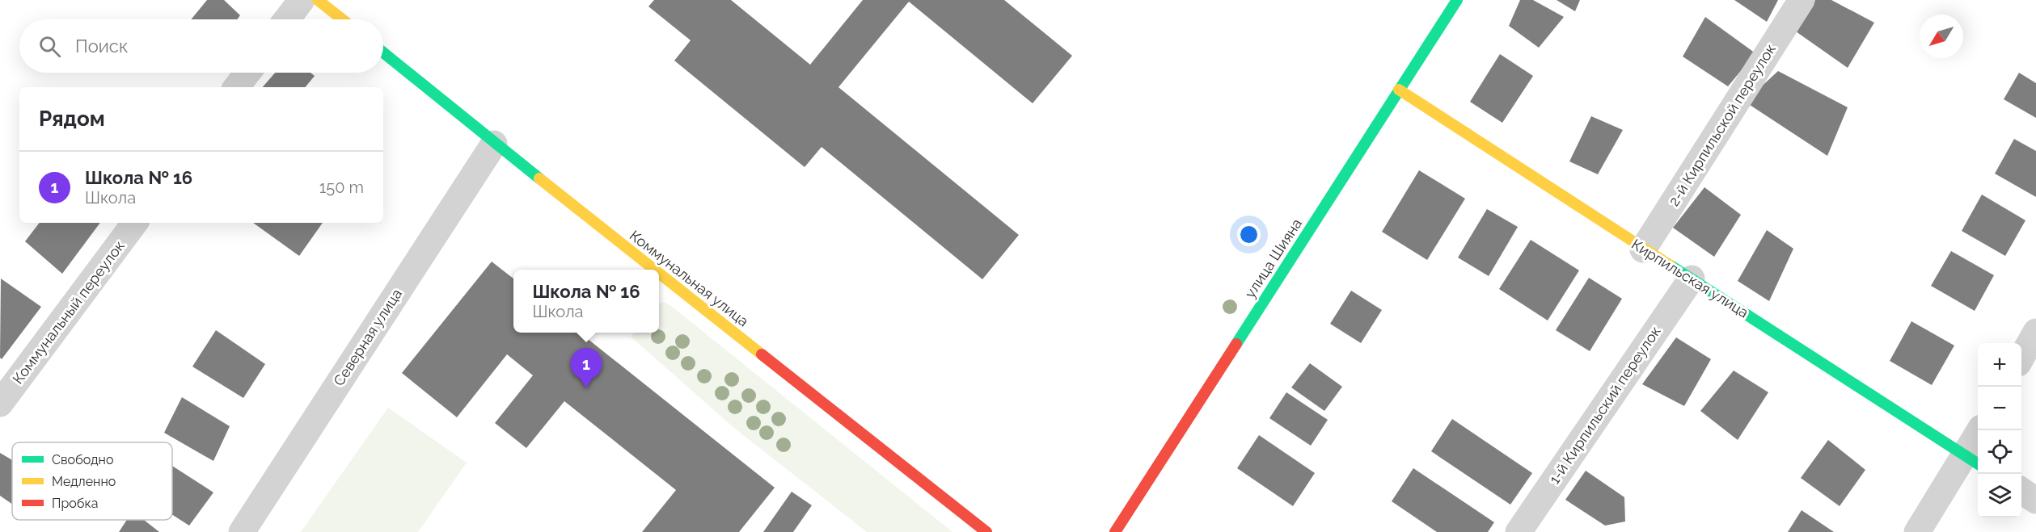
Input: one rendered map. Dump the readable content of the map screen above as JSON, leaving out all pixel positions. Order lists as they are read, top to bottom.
{
  "streets": {
    "street": [
      "2-й Кирпильской переулок",
      "улица Шияна",
      "Коммунальная улица",
      "Кирпильская улица",
      "Коммунальный переулок",
      "Северная улица",
      "1-й Кирпильский переулок"
    ]
  },
  "crossings": [
    ["2-й Кирпильской переулок", "Кирпильская улица"],
    ["улица Шияна", "Кирпильская улица"],
    ["Коммунальная улица", "Северная улица"],
    ["Кирпильская улица", "1-й Кирпильский переулок"]
  ],
  "legend": ["Свободно", "Медленно", "Пробка"],
  "north": "bottom left",
  "page": {
    "search": "Поиск",
    "heading": "Рядом",
    "list": [
      {
        "mark": "1",
        "name": "Школа № 16",
        "note": "Школа",
        "value": "150 m"
      }
    ],
    "popup": ["Школа № 16", "Школа"],
    "map_buttons": ["+", "−"],
    "pins": "1"
  }
}
